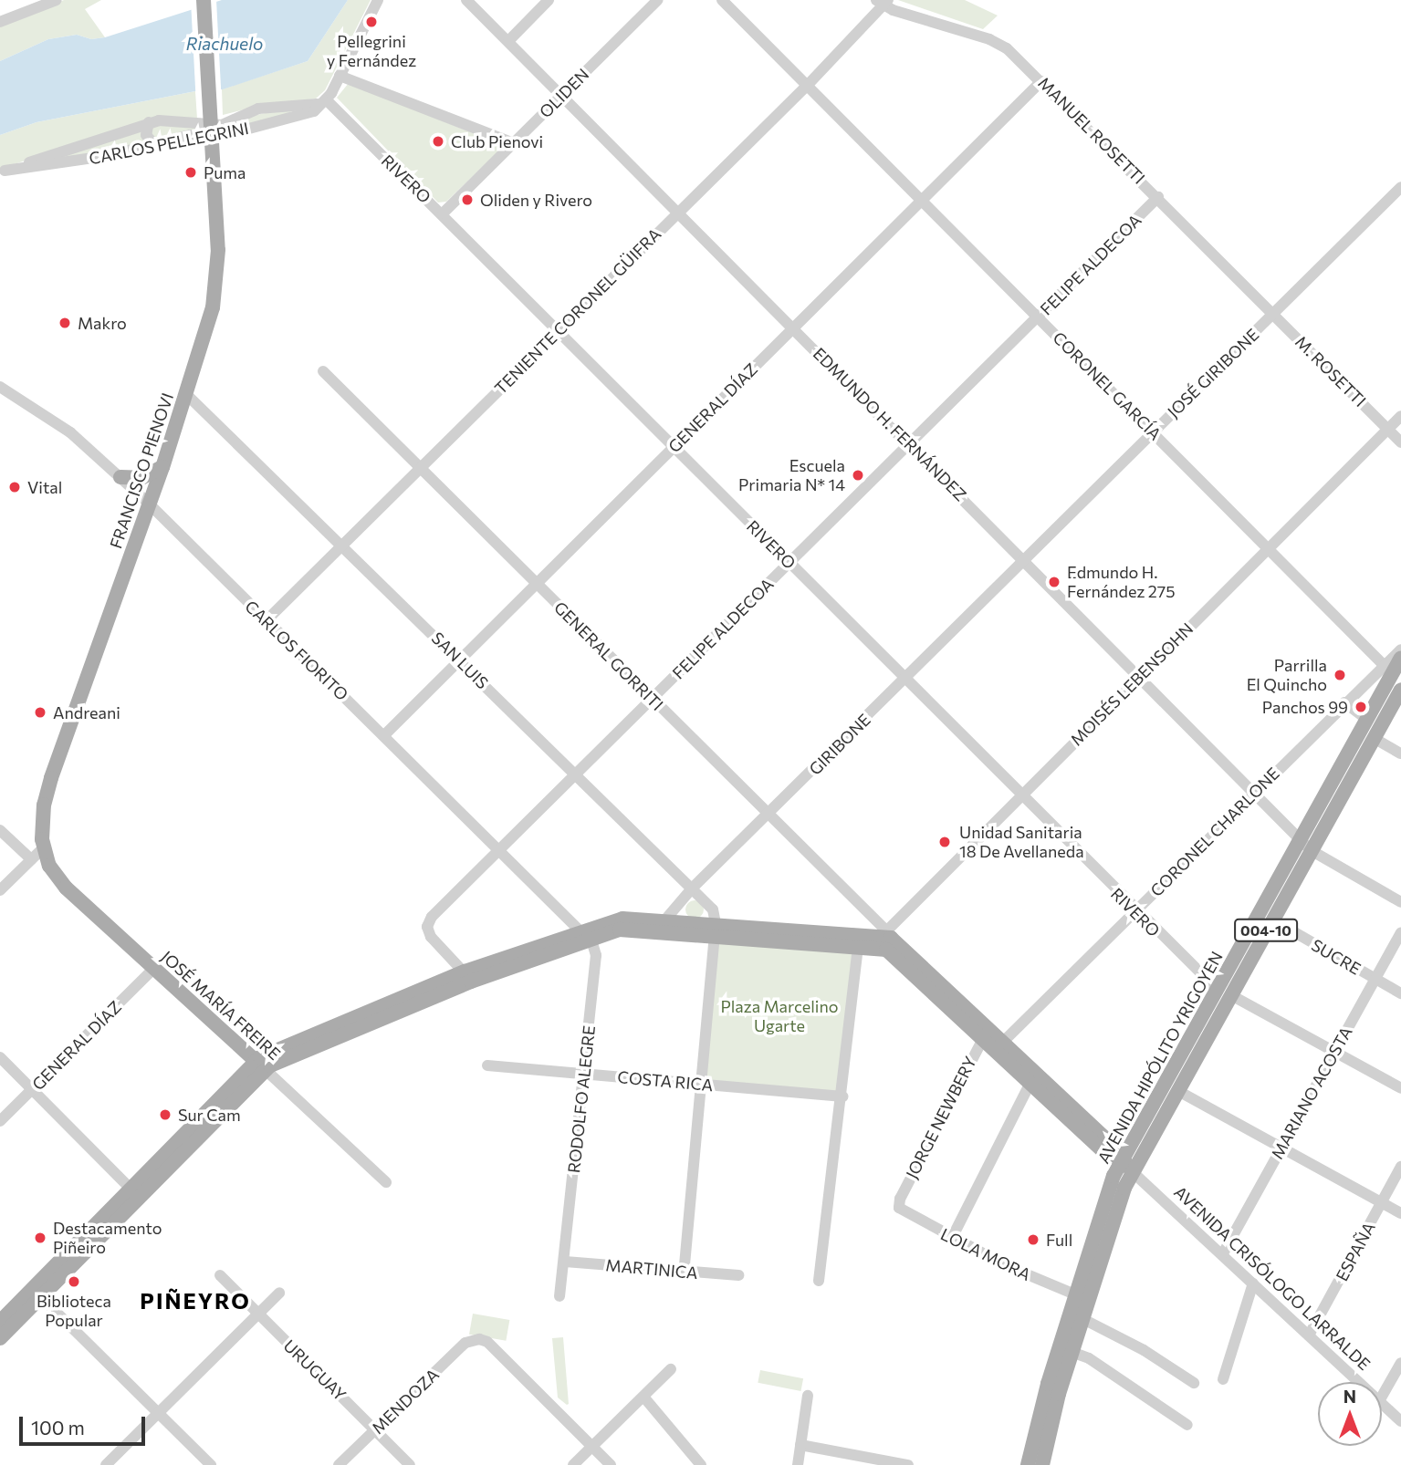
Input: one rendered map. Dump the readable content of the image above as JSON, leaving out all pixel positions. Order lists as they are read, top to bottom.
{
  "streets": {
    "main road": [
      "FRANCISCO PIENOVI",
      "004-10",
      "JOSÉ MARÍA FREIRE",
      "AVENIDA HIPÓLITO YRIGOYEN",
      "AVENIDA CRISÓLOGO LARRALDE"
    ],
    "street": [
      "OLIDEN",
      "MANUEL ROSETTI",
      "CARLOS PELLEGRINI",
      "RIVERO",
      "FELIPE ALDECOA",
      "TENIENTE CORONEL GÜIFRA",
      "M. ROSETTI",
      "JOSÉ GIRIBONE",
      "CORONEL GARCÍA",
      "GENERAL DÍAZ",
      "EDMUNDO H. FERNÁNDEZ",
      "CARLOS FIORITO",
      "GENERAL GORRITI",
      "SAN LUIS",
      "MOISÉS LEBENSOHN",
      "GIRIBONE",
      "CORONEL CHARLONE",
      "SUCRE",
      "COSTA RICA",
      "MARIANO ACOSTA",
      "RODOLFO ALEGRE",
      "JORGE NEWBERY",
      "ESPAÑA",
      "LOLA MORA",
      "MARTINICA",
      "URUGUAY",
      "MENDOZA"
    ]
  },
  "crossings": [
    ["OLIDEN", "RIVERO"],
    ["OLIDEN", "EDMUNDO H. FERNÁNDEZ"],
    ["MANUEL ROSETTI", "FELIPE ALDECOA"],
    ["MANUEL ROSETTI", "TENIENTE CORONEL GÜIFRA"],
    ["MANUEL ROSETTI", "M. ROSETTI"],
    ["MANUEL ROSETTI", "JOSÉ GIRIBONE"],
    ["MANUEL ROSETTI", "GENERAL DÍAZ"],
    ["CARLOS PELLEGRINI", "RIVERO"],
    ["CARLOS PELLEGRINI", "FRANCISCO PIENOVI"],
    ["RIVERO", "FELIPE ALDECOA"],
    ["RIVERO", "TENIENTE CORONEL GÜIFRA"],
    ["RIVERO", "GENERAL DÍAZ"],
    ["RIVERO", "MOISÉS LEBENSOHN"],
    ["RIVERO", "GIRIBONE"],
    ["RIVERO", "CORONEL CHARLONE"],
    ["RIVERO", "AVENIDA HIPÓLITO YRIGOYEN"],
    ["RIVERO", "MARIANO ACOSTA"],
    ["FELIPE ALDECOA", "CORONEL GARCÍA"],
    ["FELIPE ALDECOA", "EDMUNDO H. FERNÁNDEZ"],
    ["FELIPE ALDECOA", "CARLOS FIORITO"],
    ["FELIPE ALDECOA", "GENERAL GORRITI"],
    ["FELIPE ALDECOA", "SAN LUIS"],
    ["TENIENTE CORONEL GÜIFRA", "CORONEL GARCÍA"],
    ["TENIENTE CORONEL GÜIFRA", "EDMUNDO H. FERNÁNDEZ"],
    ["TENIENTE CORONEL GÜIFRA", "CARLOS FIORITO"],
    ["TENIENTE CORONEL GÜIFRA", "GENERAL GORRITI"],
    ["TENIENTE CORONEL GÜIFRA", "SAN LUIS"],
    ["M. ROSETTI", "JOSÉ GIRIBONE"],
    ["M. ROSETTI", "MOISÉS LEBENSOHN"],
    ["JOSÉ GIRIBONE", "CORONEL GARCÍA"],
    ["JOSÉ GIRIBONE", "EDMUNDO H. FERNÁNDEZ"],
    ["JOSÉ GIRIBONE", "GIRIBONE"],
    ["CORONEL GARCÍA", "GENERAL DÍAZ"],
    ["CORONEL GARCÍA", "MOISÉS LEBENSOHN"],
    ["CORONEL GARCÍA", "CORONEL CHARLONE"],
    ["GENERAL DÍAZ", "EDMUNDO H. FERNÁNDEZ"],
    ["GENERAL DÍAZ", "CARLOS FIORITO"],
    ["GENERAL DÍAZ", "GENERAL GORRITI"],
    ["GENERAL DÍAZ", "SAN LUIS"],
    ["GENERAL DÍAZ", "JOSÉ MARÍA FREIRE"],
    ["EDMUNDO H. FERNÁNDEZ", "MOISÉS LEBENSOHN"],
    ["EDMUNDO H. FERNÁNDEZ", "GIRIBONE"],
    ["EDMUNDO H. FERNÁNDEZ", "CORONEL CHARLONE"],
    ["EDMUNDO H. FERNÁNDEZ", "AVENIDA HIPÓLITO YRIGOYEN"],
    ["FRANCISCO PIENOVI", "CARLOS FIORITO"],
    ["FRANCISCO PIENOVI", "SAN LUIS"],
    ["FRANCISCO PIENOVI", "JOSÉ MARÍA FREIRE"],
    ["CARLOS FIORITO", "RODOLFO ALEGRE"],
    ["GENERAL GORRITI", "MOISÉS LEBENSOHN"],
    ["GENERAL GORRITI", "GIRIBONE"],
    ["SAN LUIS", "GIRIBONE"],
    ["SUCRE", "AVENIDA HIPÓLITO YRIGOYEN"],
    ["SUCRE", "MARIANO ACOSTA"],
    ["AVENIDA HIPÓLITO YRIGOYEN", "LOLA MORA"],
    ["AVENIDA HIPÓLITO YRIGOYEN", "AVENIDA CRISÓLOGO LARRALDE"],
    ["COSTA RICA", "RODOLFO ALEGRE"],
    ["MARIANO ACOSTA", "AVENIDA CRISÓLOGO LARRALDE"],
    ["RODOLFO ALEGRE", "MARTINICA"],
    ["JORGE NEWBERY", "LOLA MORA"],
    ["ESPAÑA", "AVENIDA CRISÓLOGO LARRALDE"],
    ["URUGUAY", "MENDOZA"]
  ],
  "districts": ["PIÑEYRO"],
  "water": ["Riachuelo"],
  "parks": ["Plaza Marcelino Ugarte"],
  "places": [
    "Pellegrini y Fernández",
    "Club Pienovi",
    "Puma",
    "Oliden y Rivero",
    "Makro",
    "Escuela Primaria N* 14",
    "Vital",
    "Edmundo H. Fernández 275",
    "Parrilla El Quincho",
    "Panchos 99",
    "Andreani",
    "Unidad Sanitaria 18 De Avellaneda",
    "Sur Cam",
    "Destacamento Piñeiro",
    "Full",
    "Biblioteca Popular"
  ],
  "scale_bar": "100 m",
  "north": "top"
}
